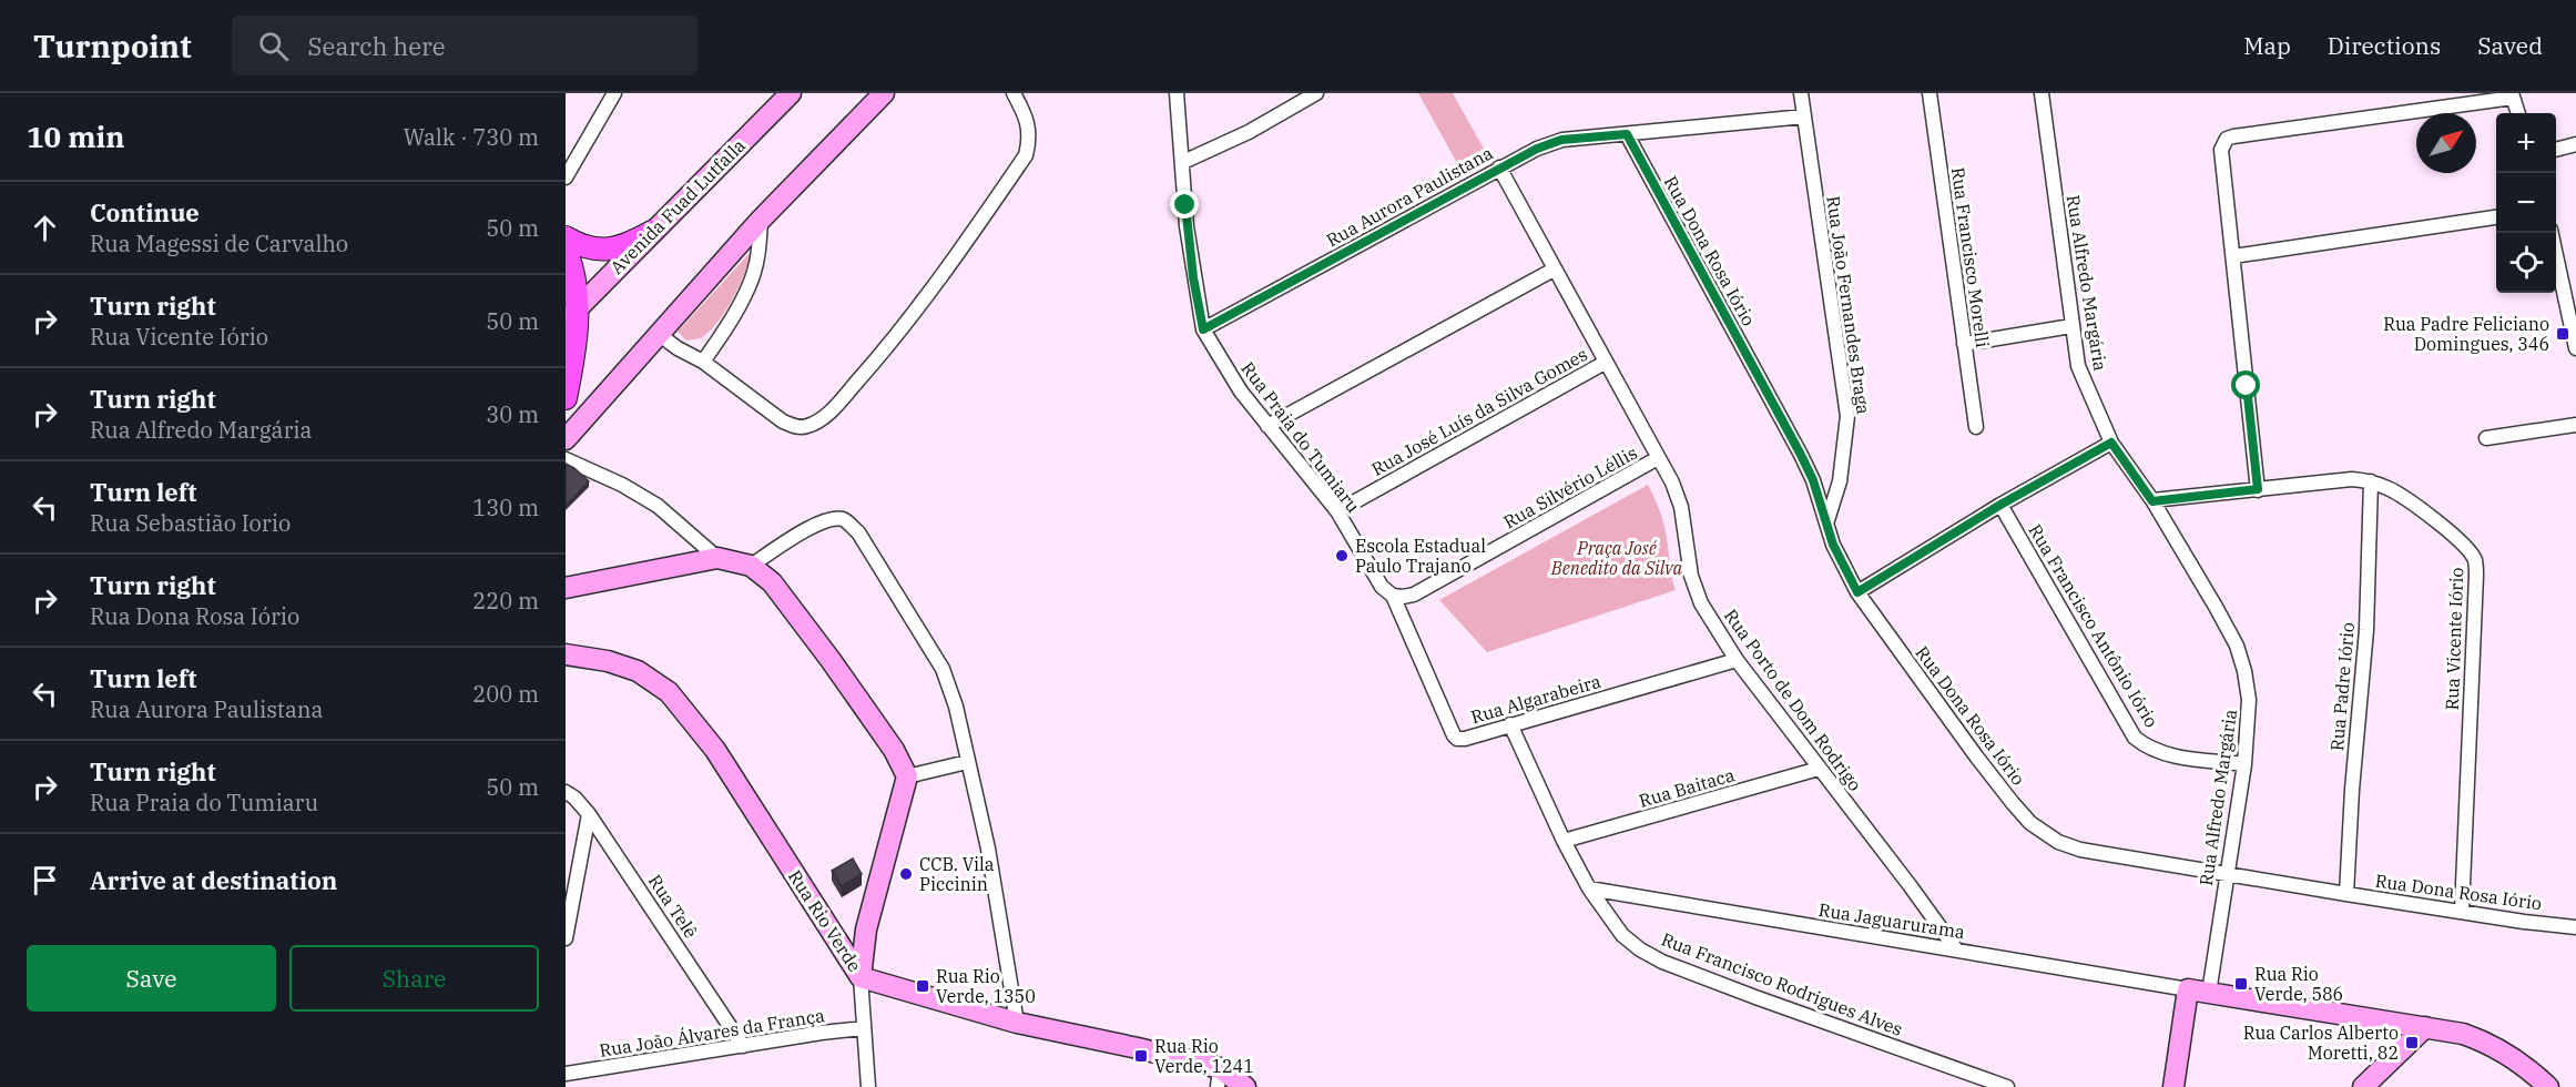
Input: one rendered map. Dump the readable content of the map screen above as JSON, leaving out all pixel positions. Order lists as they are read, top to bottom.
{
  "streets": {
    "street": [
      "Rua Aurora Paulistana",
      "Avenida Fuad Lutfalla",
      "Rua Dona Rosa Iório",
      "Rua Francisco Morelli",
      "Rua Alfredo Margária",
      "Rua João Fernandes Braga",
      "Rua José Luís da Silva Gomes",
      "Rua Praia do Tumiaru",
      "Rua Silvério Léllis",
      "Rua Francisco Antônio Iório",
      "Rua Vicente Iório",
      "Rua Padre Iório",
      "Rua Algarabeira",
      "Rua Porto de Dom Rodrigo",
      "Rua Baitaca",
      "Rua Telê",
      "Rua Rio Verde",
      "Rua Jaguarurama",
      "Rua Francisco Rodrigues Alves",
      "Rua João Álvares da França"
    ]
  },
  "crossings": [
    ["Rua Aurora Paulistana", "Rua Dona Rosa Iório"],
    ["Rua Aurora Paulistana", "Rua João Fernandes Braga"],
    ["Rua Aurora Paulistana", "Rua Praia do Tumiaru"],
    ["Rua Aurora Paulistana", "Rua Porto de Dom Rodrigo"],
    ["Rua Dona Rosa Iório", "Rua Alfredo Margária"],
    ["Rua Dona Rosa Iório", "Rua João Fernandes Braga"],
    ["Rua Dona Rosa Iório", "Rua Vicente Iório"],
    ["Rua Dona Rosa Iório", "Rua Padre Iório"],
    ["Rua Alfredo Margária", "Rua Francisco Antônio Iório"],
    ["Rua Alfredo Margária", "Rua Vicente Iório"],
    ["Rua José Luís da Silva Gomes", "Rua Praia do Tumiaru"],
    ["Rua José Luís da Silva Gomes", "Rua Porto de Dom Rodrigo"],
    ["Rua Praia do Tumiaru", "Rua Silvério Léllis"],
    ["Rua Praia do Tumiaru", "Rua Algarabeira"],
    ["Rua Silvério Léllis", "Rua Algarabeira"],
    ["Rua Silvério Léllis", "Rua Porto de Dom Rodrigo"],
    ["Rua Vicente Iório", "Rua Padre Iório"],
    ["Rua Algarabeira", "Rua Porto de Dom Rodrigo"],
    ["Rua Algarabeira", "Rua Francisco Rodrigues Alves"],
    ["Rua Porto de Dom Rodrigo", "Rua Baitaca"],
    ["Rua Porto de Dom Rodrigo", "Rua Jaguarurama"],
    ["Rua Baitaca", "Rua Francisco Rodrigues Alves"],
    ["Rua Telê", "Rua João Álvares da França"],
    ["Rua Jaguarurama", "Rua Francisco Rodrigues Alves"]
  ],
  "parks": ["Praça José Benedito da Silva"],
  "places": {
    "transit": [
      "Rua Padre Feliciano Domingues, 346",
      "Rua Rio Verde, 586",
      "Rua Rio Verde, 1350",
      "Rua Carlos Alberto Moretti, 82",
      "Rua Rio Verde, 1241"
    ],
    "other": ["Escola Estadual Paulo Trajano", "CCB. Vila Piccinin"]
  },
  "north": "top right",
  "page": {
    "header": "Turnpoint",
    "search": "Search here",
    "nav": ["Map", "Directions", "Saved"],
    "heading": ["10 min", "Walk · 730 m"],
    "map_buttons": ["+", "−"],
    "list": [
      ["Continue", "Rua Magessi de Carvalho", "50 m"],
      ["Turn right", "Rua Vicente Iório", "50 m"],
      ["Turn right", "Rua Alfredo Margária", "30 m"],
      ["Turn left", "Rua Sebastião Iorio", "130 m"],
      ["Turn right", "Rua Dona Rosa Iório", "220 m"],
      ["Turn left", "Rua Aurora Paulistana", "200 m"],
      ["Turn right", "Rua Praia do Tumiaru", "50 m"],
      "Arrive at destination"
    ],
    "buttons": ["Save", "Share"]
  }
}
